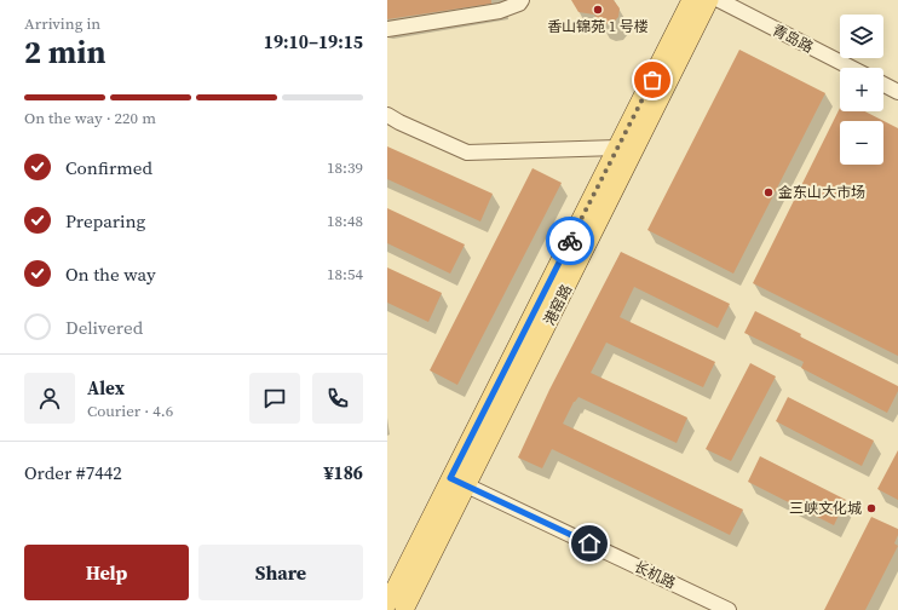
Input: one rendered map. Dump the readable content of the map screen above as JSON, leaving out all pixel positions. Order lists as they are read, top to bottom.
{
  "streets": {
    "main road": ["港窑路"],
    "street": ["青岛路", "长机路"]
  },
  "crossings": [
    ["港窑路", "长机路"]
  ],
  "places": ["香山锦苑 1 号楼", "金东山大市场", "三峡文化城"],
  "page": {
    "heading": ["2 min", "Arriving in", "19:10–19:15"],
    "panel": [
      "Alex",
      "Courier · 4.6",
      "Order #7442",
      "¥186"
    ],
    "map_buttons": ["+", "−"],
    "bar": "On the way · 220 m",
    "list": [
      ["Confirmed", "18:39"],
      ["Preparing", "18:48"],
      ["On the way", "18:54"],
      "Delivered"
    ],
    "buttons": ["Help", "Share"]
  }
}
